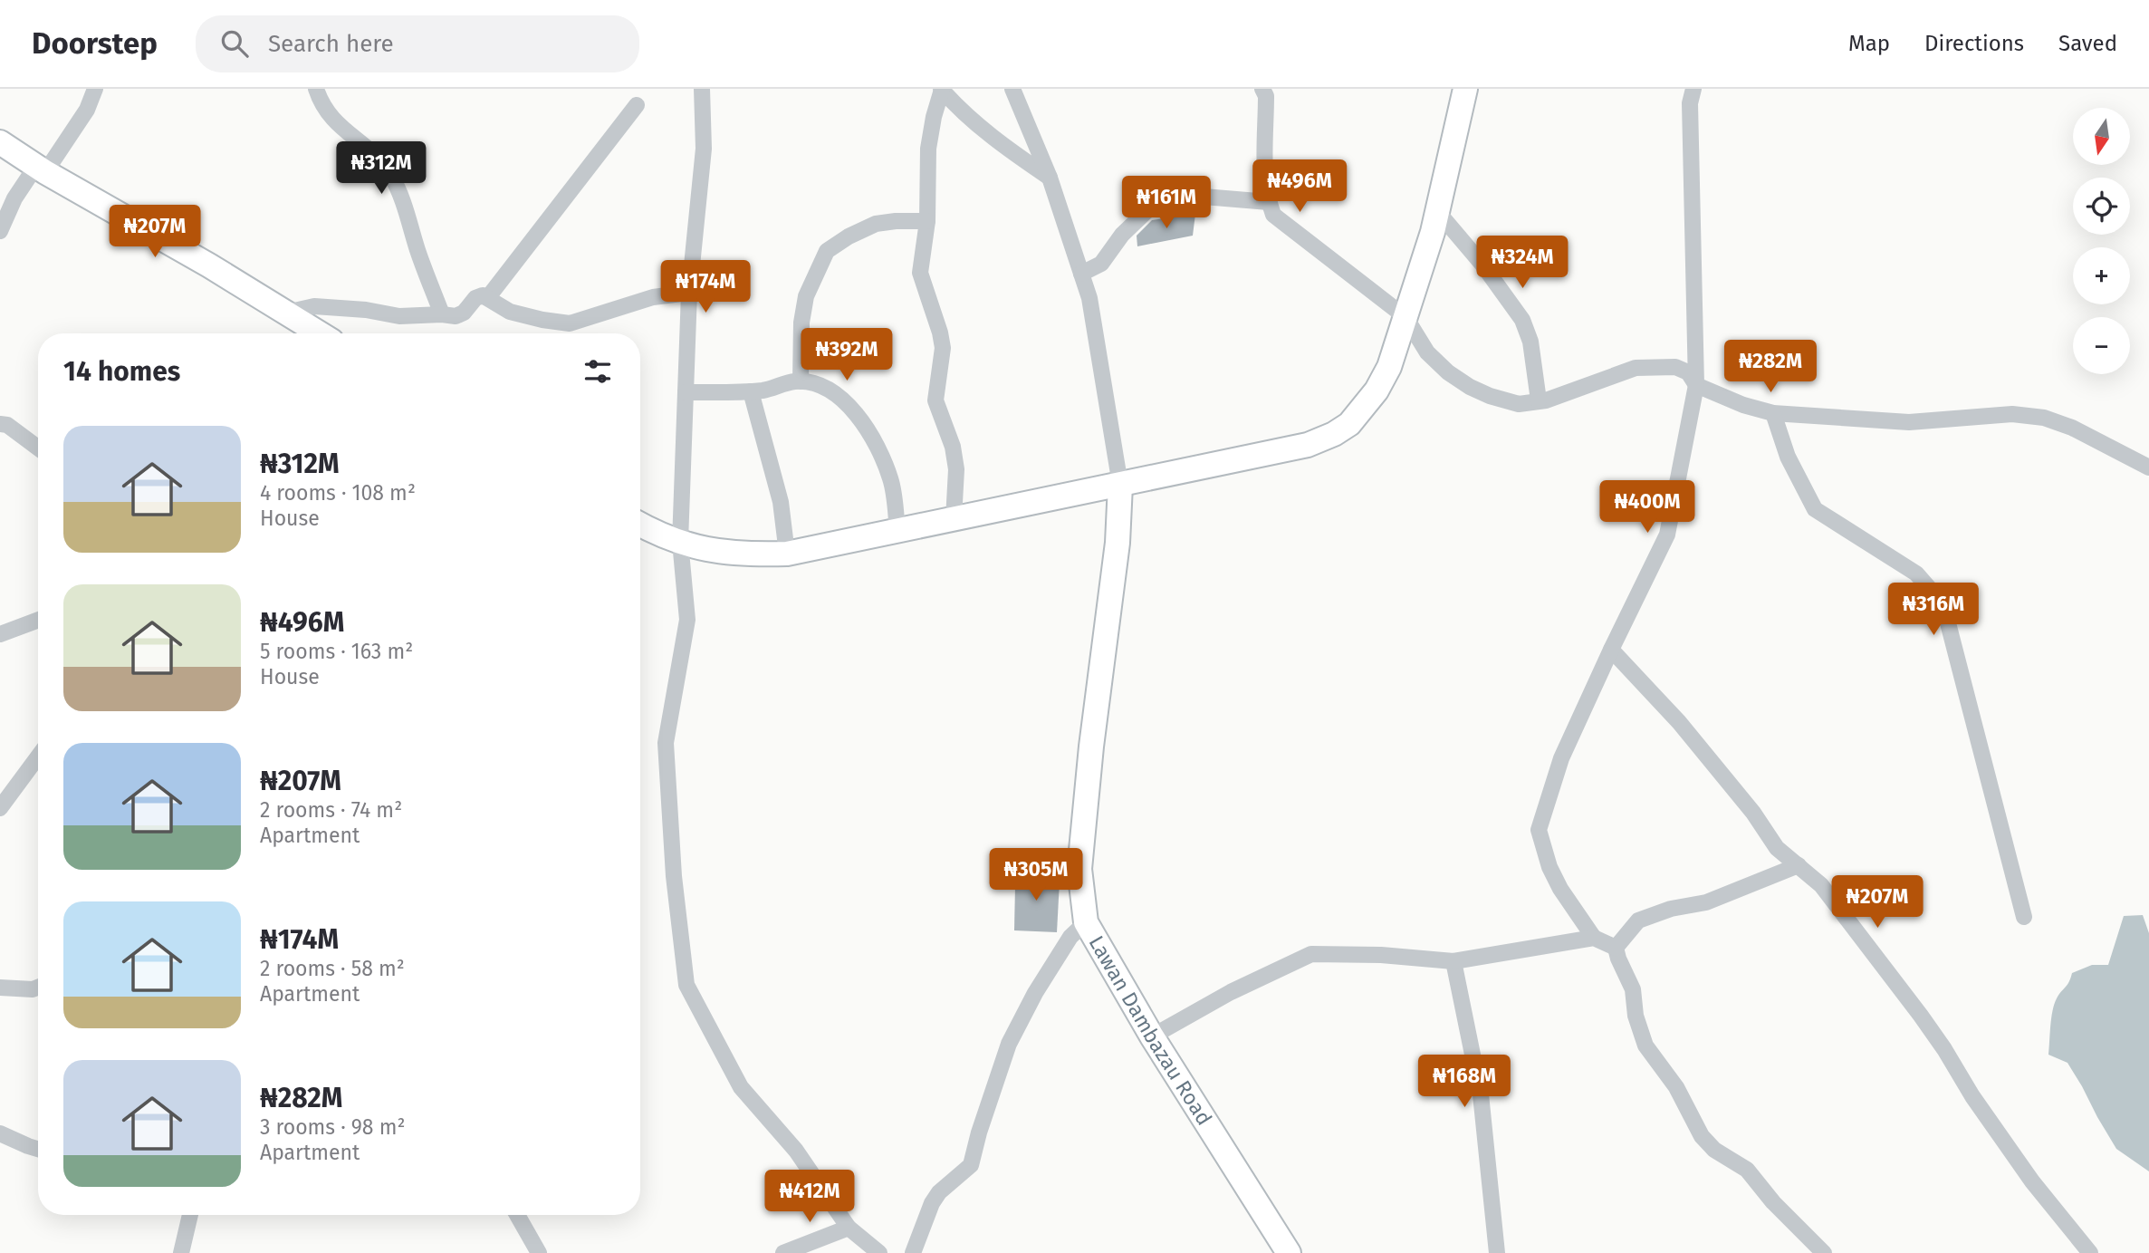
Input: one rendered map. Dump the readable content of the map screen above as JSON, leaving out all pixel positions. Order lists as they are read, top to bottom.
{
  "streets": {
    "main road": ["Lawan Dambazau Road"]
  },
  "north": "bottom",
  "page": {
    "header": "Doorstep",
    "search": "Search here",
    "nav": ["Map", "Directions", "Saved"],
    "map_buttons": ["+", "−"],
    "price": [
      "₦312M",
      "₦496M",
      "₦161M",
      "₦207M",
      "₦324M",
      "₦174M",
      "₦392M",
      "₦282M",
      "₦400M",
      "₦316M",
      "₦305M",
      "₦207M",
      "₦168M",
      "₦412M"
    ],
    "heading": "14 homes",
    "list": [
      {
        "name": "₦312M",
        "note": "4 rooms · 108 m² · House"
      },
      {
        "name": "₦496M",
        "note": "5 rooms · 163 m² · House"
      },
      {
        "name": "₦207M",
        "note": "2 rooms · 74 m² · Apartment"
      },
      {
        "name": "₦174M",
        "note": "2 rooms · 58 m² · Apartment"
      },
      {
        "name": "₦282M",
        "note": "3 rooms · 98 m² · Apartment"
      }
    ]
  }
}
